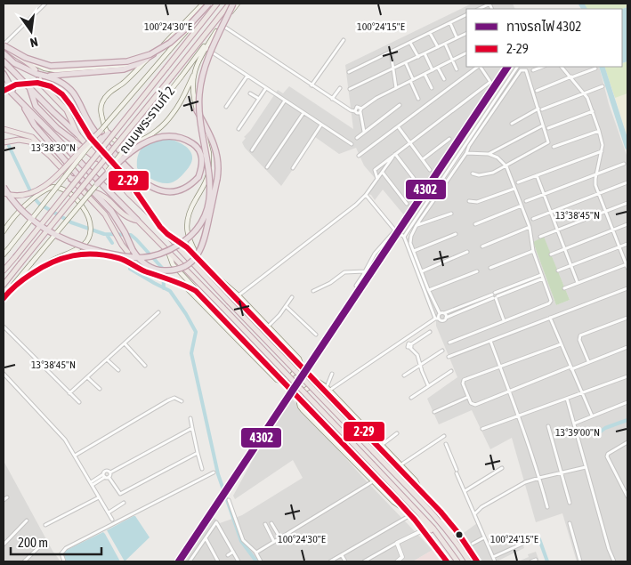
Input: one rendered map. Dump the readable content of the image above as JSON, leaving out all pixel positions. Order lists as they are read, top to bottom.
{
  "streets": {
    "highway": ["ถนนพระรามที่ 2"]
  },
  "lines": ["rail line 4302", "transit line 2-29"],
  "legend": ["ทางรถไฟ 4302", "2-29"],
  "scale_bar": "200 m",
  "north": "bottom",
  "coordinates": [
    "100°24'30\"E",
    "100°24'15\"E",
    "13°38'30\"N",
    "13°38'45\"N",
    "13°39'00\"N"
  ]
}
